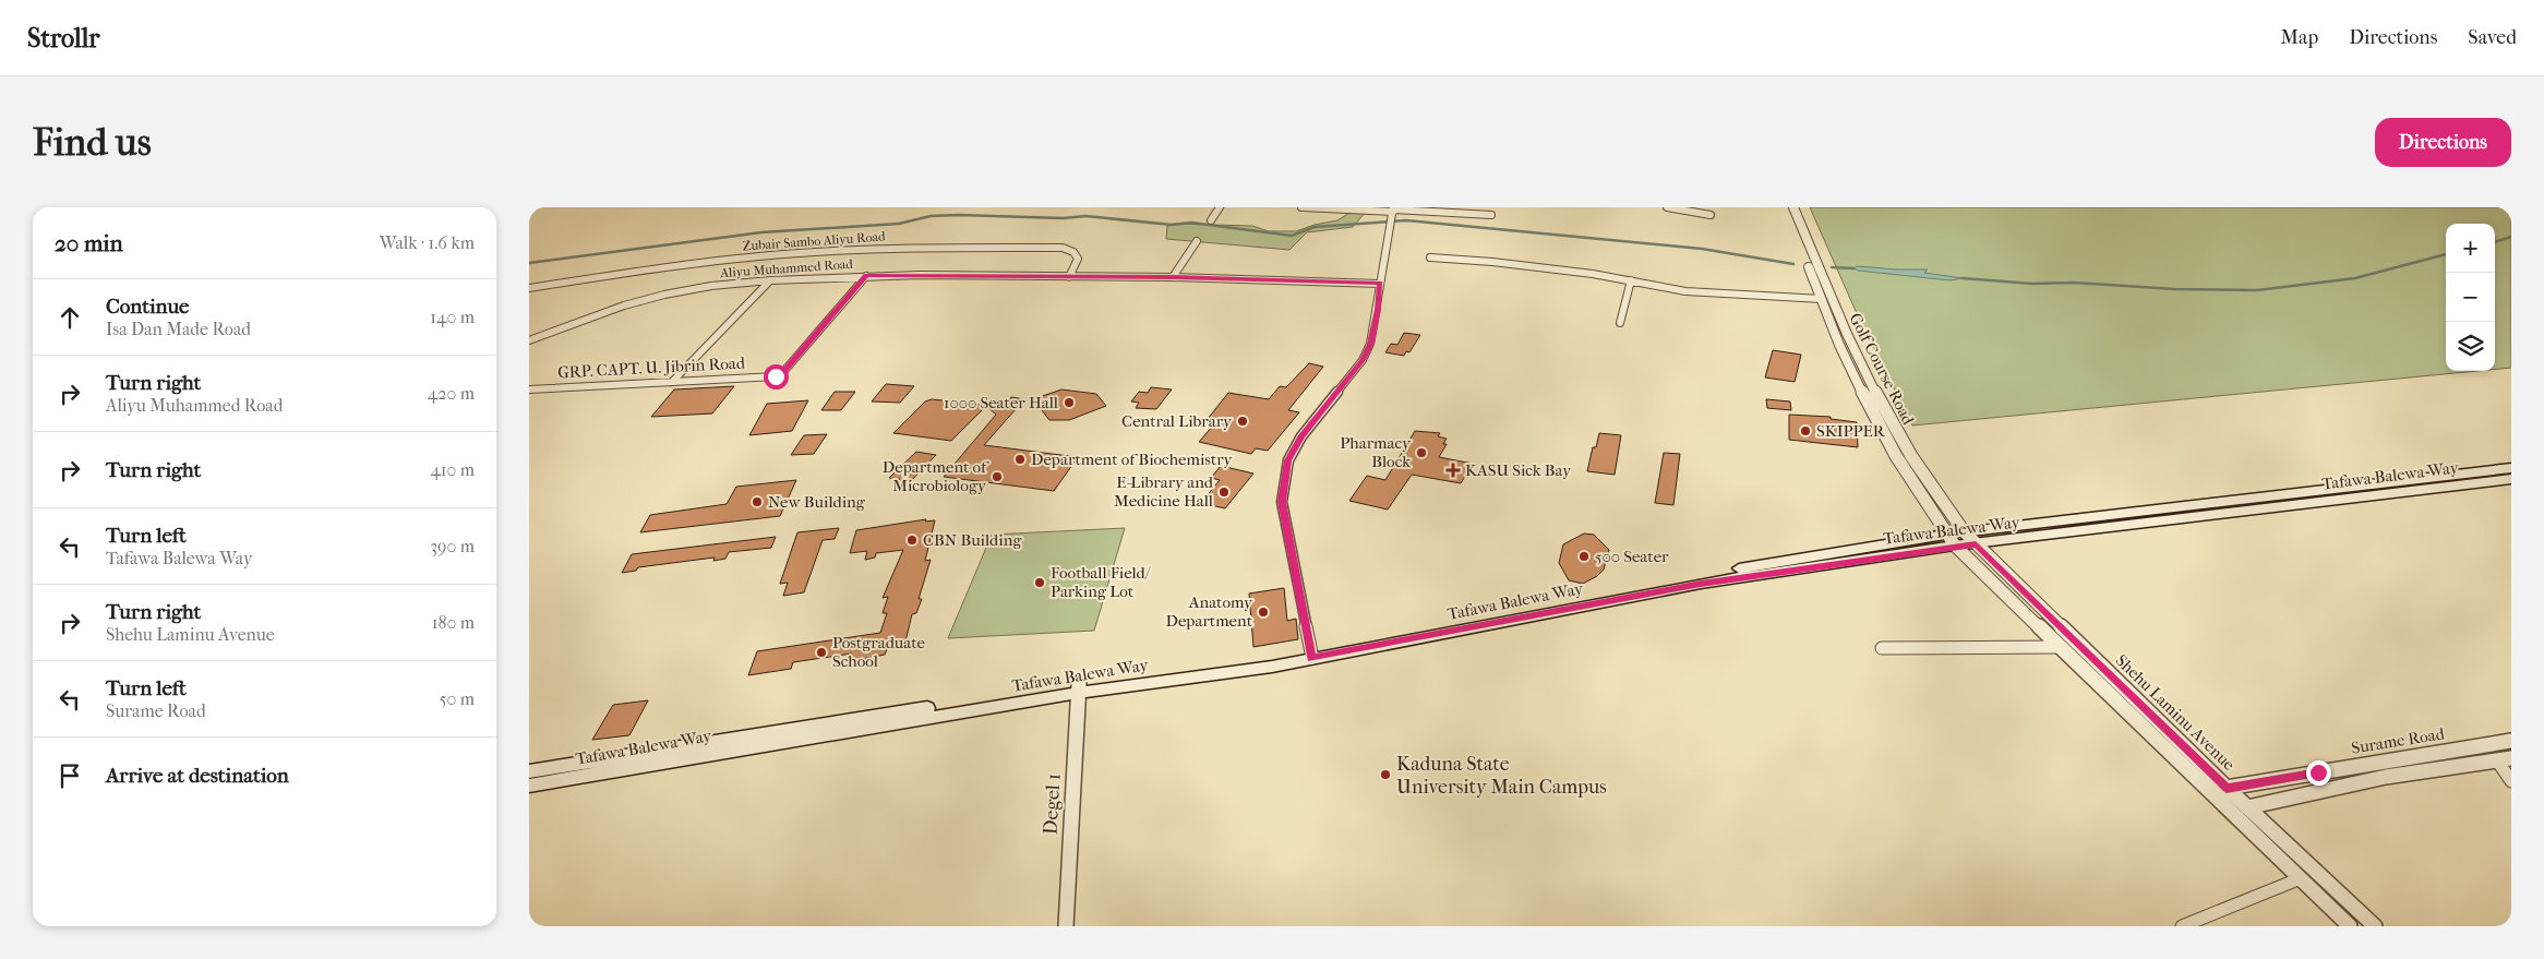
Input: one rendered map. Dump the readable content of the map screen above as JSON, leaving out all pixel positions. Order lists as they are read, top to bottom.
{
  "streets": {
    "main road": ["Tafawa Balewa Way"],
    "street": [
      "Zubair Sambo Aliyu Road",
      "Aliyu Muhammed Road",
      "GRP. CAPT. U. Jibrin Road",
      "Golf Course Road",
      "Shehu Laminu Avenue",
      "Surame Road",
      "Degel 1"
    ]
  },
  "crossings": [
    ["Zubair Sambo Aliyu Road", "Aliyu Muhammed Road"],
    ["Aliyu Muhammed Road", "GRP. CAPT. U. Jibrin Road"],
    ["Golf Course Road", "Tafawa Balewa Way"],
    ["Golf Course Road", "Shehu Laminu Avenue"],
    ["Tafawa Balewa Way", "Shehu Laminu Avenue"],
    ["Tafawa Balewa Way", "Degel 1"],
    ["Shehu Laminu Avenue", "Surame Road"]
  ],
  "places": {
    "other": [
      "1000 Seater Hall",
      "Central Library",
      "SKIPPER",
      "Pharmacy Block",
      "Department of Biochemistry",
      "Department of Microbiology",
      "E-Library and Medicine Hall",
      "New Building",
      "CBN Building",
      "500 Seater",
      "Football Field/ Parking Lot",
      "Anatomy Department",
      "Postgraduate School",
      "Kaduna State University Main Campus"
    ],
    "health": ["KASU Sick Bay"]
  },
  "page": {
    "header": "Strollr",
    "nav": ["Map", "Directions", "Saved"],
    "buttons": "Directions",
    "title": "Find us",
    "heading": ["20 min", "Walk · 1.6 km"],
    "map_buttons": ["+", "−"],
    "list": [
      ["Continue", "Isa Dan Made Road", "140 m"],
      ["Turn right", "Aliyu Muhammed Road", "420 m"],
      ["Turn right", "410 m"],
      ["Turn left", "Tafawa Balewa Way", "390 m"],
      ["Turn right", "Shehu Laminu Avenue", "180 m"],
      ["Turn left", "Surame Road", "50 m"],
      "Arrive at destination"
    ]
  }
}
